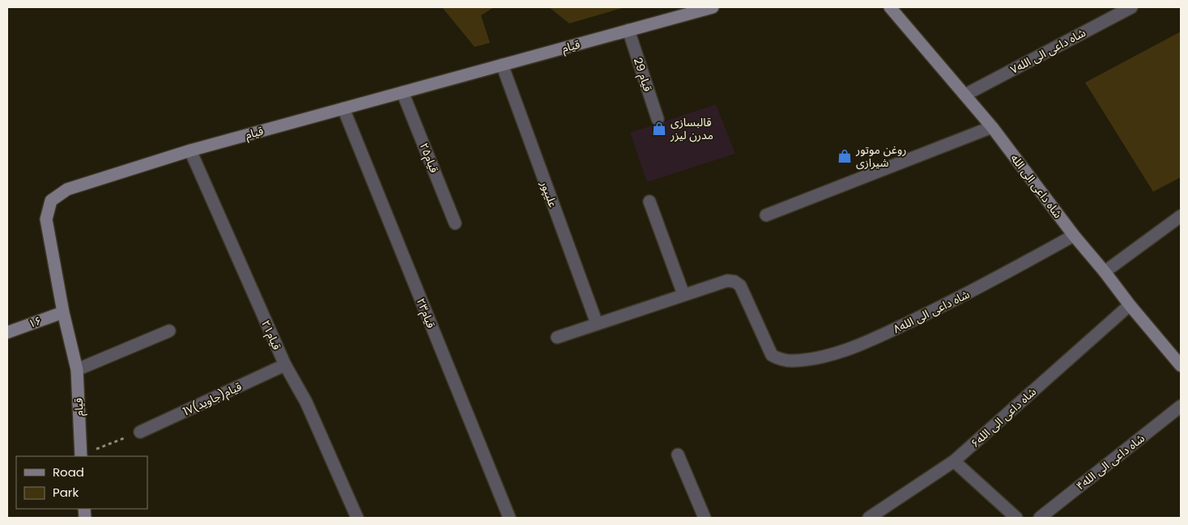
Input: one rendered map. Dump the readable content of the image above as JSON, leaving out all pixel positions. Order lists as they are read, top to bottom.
{
  "streets": {
    "street": [
      "قیام",
      "شاه داعی الی الله۷",
      "قیام 29",
      "قیام۲۵",
      "شاه داعی الی الله",
      "علیپور",
      "شاه داعی الی الله۸",
      "قیام۲۳",
      "۱۶",
      "قیام۲۱",
      "قیام(جاوید)1۷",
      "شاه داعی الی الله۶",
      "شاه داعی الی الله۴"
    ]
  },
  "crossings": [
    ["قیام", "قیام 29"],
    ["قیام", "قیام۲۵"],
    ["قیام", "علیپور"],
    ["قیام", "قیام۲۳"],
    ["قیام", "۱۶"],
    ["قیام", "قیام۲۱"],
    ["شاه داعی الی الله۷", "شاه داعی الی الله"],
    ["شاه داعی الی الله", "شاه داعی الی الله۸"],
    ["شاه داعی الی الله", "شاه داعی الی الله۶"],
    ["قیام۲۱", "قیام(جاوید)1۷"]
  ],
  "places": {
    "shop": ["قالبسازی مدرن لیزر", "روغن موتور شیرازی"]
  },
  "legend": ["Road", "Park"]
}
